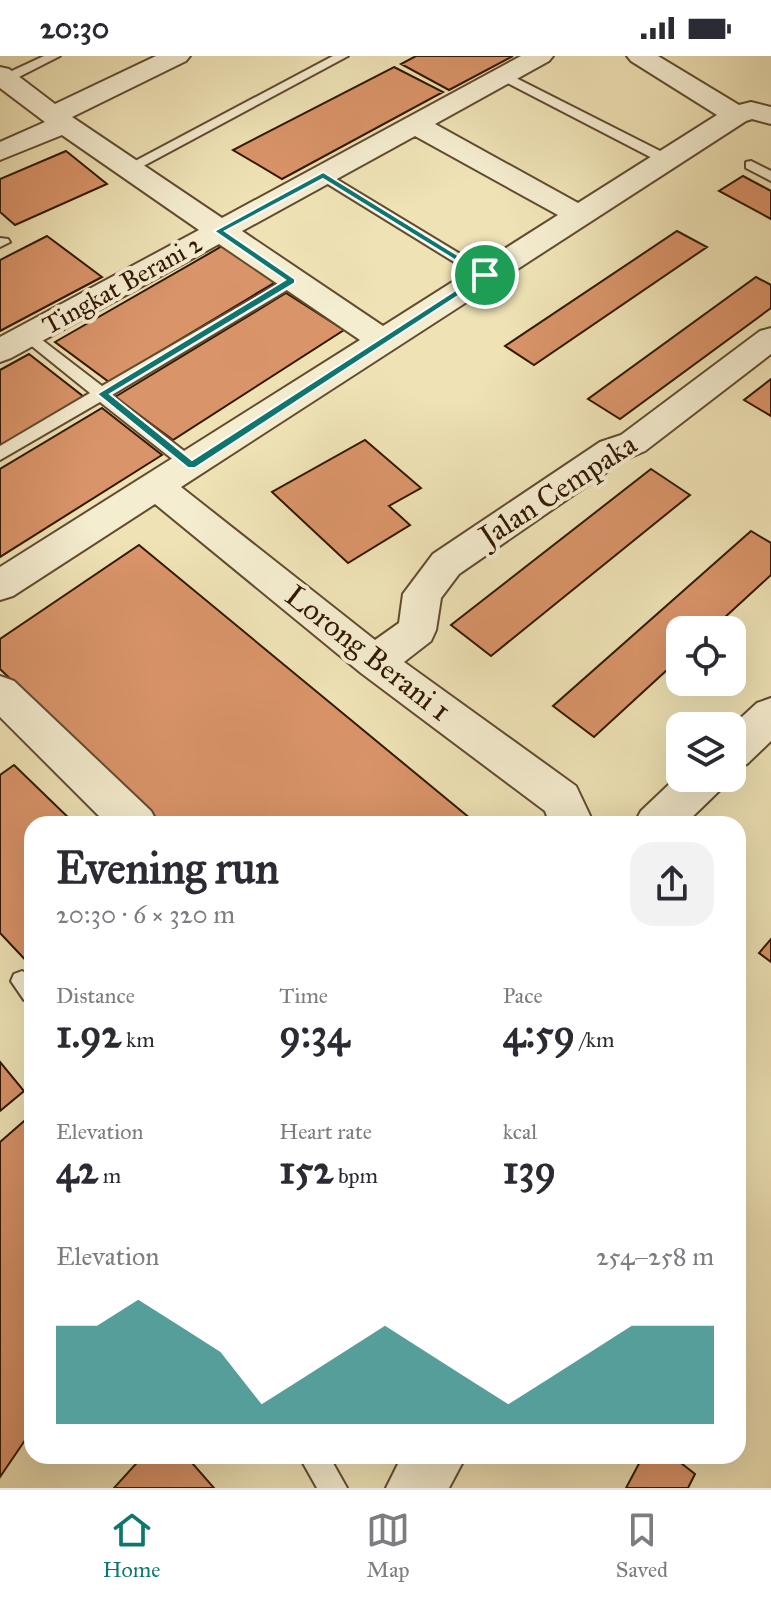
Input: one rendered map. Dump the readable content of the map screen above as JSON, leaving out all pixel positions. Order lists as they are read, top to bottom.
{
  "streets": {
    "street": ["Tingkat Berani 2", "Jalan Cempaka", "Lorong Berani 1"]
  },
  "crossings": [
    ["Jalan Cempaka", "Lorong Berani 1"]
  ],
  "page": {
    "status": "20:30",
    "heading": ["Evening run", "20:30 · 6 × 320 m"],
    "stats": [
      ["Distance", "1.92 km"],
      ["Time", "9:34"],
      ["Pace", "4:59 /km"],
      ["Elevation", "42 m"],
      ["Heart rate", "152 bpm"],
      ["kcal", "139"]
    ],
    "chart": ["Elevation", "254–258 m"],
    "tabs": ["Home", "Map", "Saved"]
  }
}
